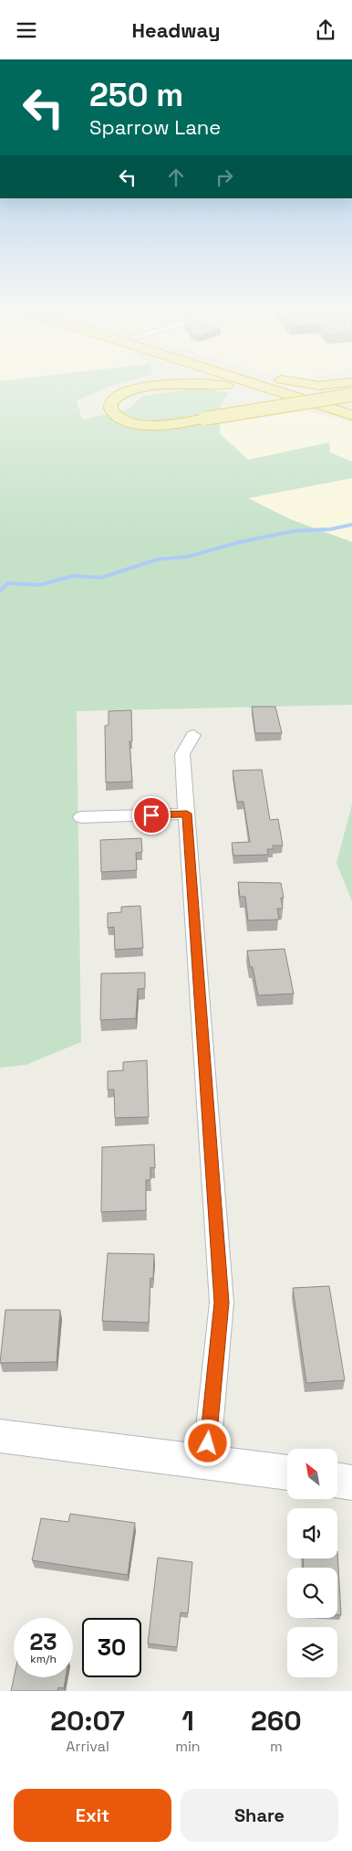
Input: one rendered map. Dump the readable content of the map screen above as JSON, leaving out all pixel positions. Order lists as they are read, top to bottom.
{
  "north": "top left",
  "page": {
    "header": "Headway",
    "turn": ["250 m", "Sparrow Lane"],
    "speed": "23 km/h",
    "limit": "30",
    "eta": [
      "20:07",
      "Arrival",
      "1",
      "min",
      "260",
      "m"
    ],
    "buttons": ["Exit", "Share"]
  }
}
